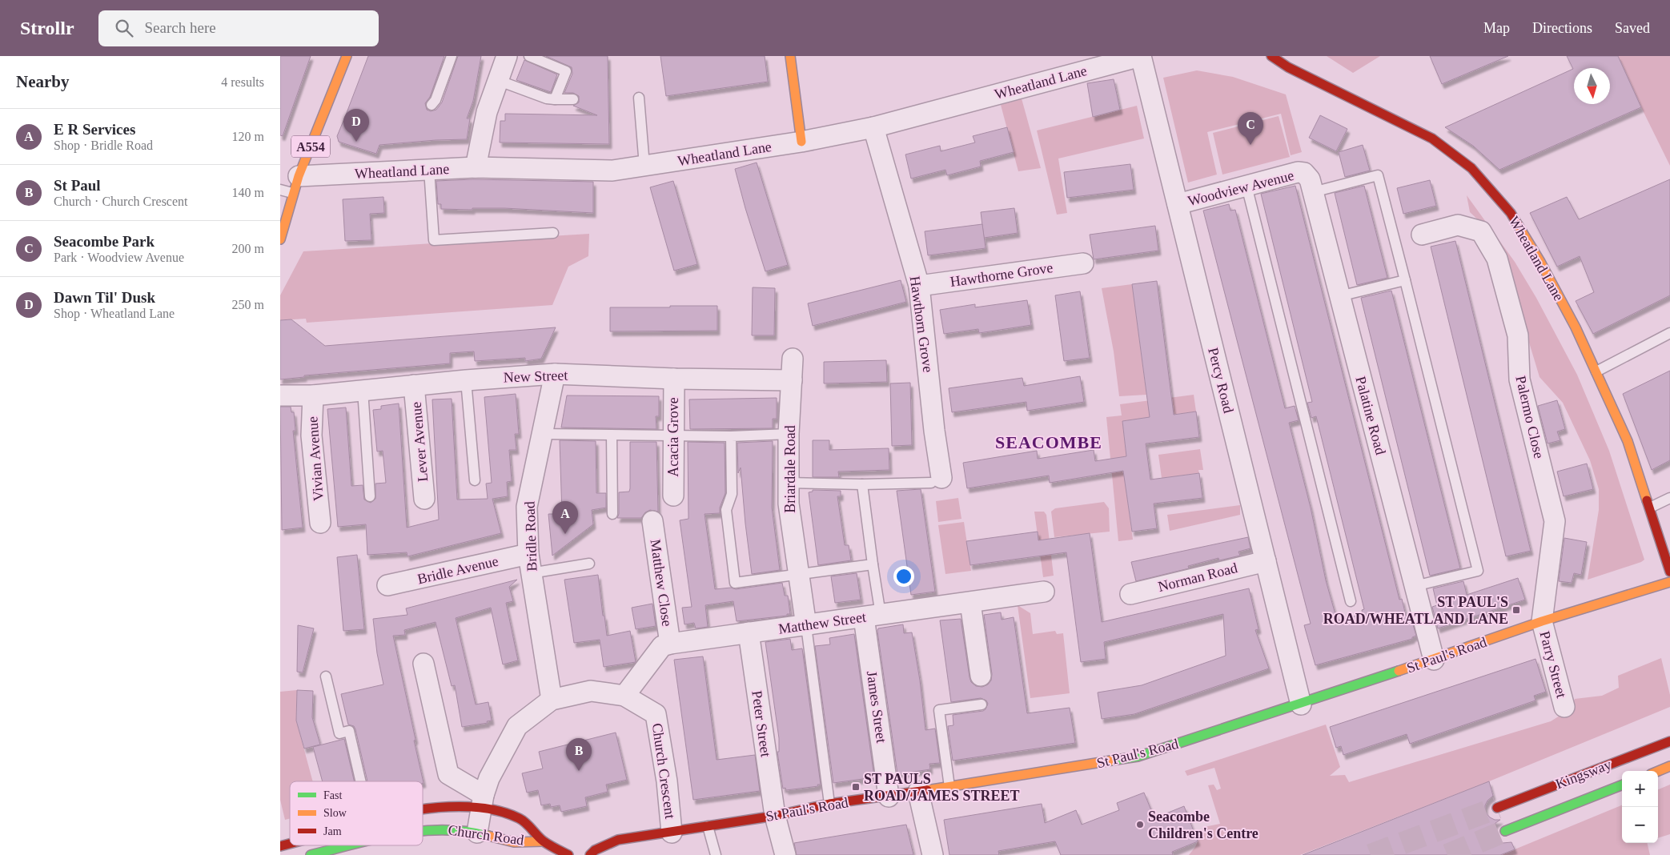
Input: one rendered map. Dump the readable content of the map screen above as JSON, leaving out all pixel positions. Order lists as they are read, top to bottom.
{
  "streets": {
    "main road": [
      "Wheatland Lane",
      "A554",
      "St Paul's Road",
      "Kingsway",
      "Church Road"
    ],
    "street": [
      "Woodview Avenue",
      "Hawthorne Grove",
      "Hawthorn Grove",
      "New Street",
      "Percy Road",
      "Palatine Road",
      "Palermo Close",
      "Acacia Grove",
      "Lever Avenue",
      "Vivian Avenue",
      "Briardale Road",
      "Bridle Road",
      "Bridle Avenue",
      "Norman Road",
      "Matthew Close",
      "Matthew Street",
      "Parry Street",
      "James Street",
      "Peter Street",
      "Church Crescent"
    ]
  },
  "crossings": [
    ["Wheatland Lane", "A554"],
    ["Wheatland Lane", "Hawthorn Grove"],
    ["Wheatland Lane", "Percy Road"],
    ["Woodview Avenue", "Percy Road"],
    ["Woodview Avenue", "Palatine Road"],
    ["Hawthorne Grove", "Hawthorn Grove"],
    ["New Street", "Acacia Grove"],
    ["New Street", "Lever Avenue"],
    ["New Street", "Vivian Avenue"],
    ["New Street", "Briardale Road"],
    ["New Street", "Bridle Road"],
    ["Percy Road", "Norman Road"],
    ["Percy Road", "St Paul's Road"],
    ["Palatine Road", "St Paul's Road"],
    ["Palermo Close", "St Paul's Road"],
    ["Palermo Close", "Parry Street"],
    ["Briardale Road", "Matthew Street"],
    ["Bridle Road", "Bridle Avenue"],
    ["Bridle Road", "Church Crescent"],
    ["Matthew Close", "Matthew Street"],
    ["Matthew Street", "James Street"],
    ["Matthew Street", "Peter Street"],
    ["St Paul's Road", "Parry Street"],
    ["St Paul's Road", "James Street"],
    ["St Paul's Road", "Peter Street"],
    ["St Paul's Road", "Church Crescent"],
    ["Church Crescent", "Church Road"]
  ],
  "districts": ["SEACOMBE"],
  "places": {
    "transit": ["ST PAUL'S ROAD/WHEATLAND LANE", "ST PAULS ROAD/JAMES STREET"],
    "other": ["Seacombe Children's Centre"]
  },
  "legend": ["Fast", "Slow", "Jam"],
  "north": "bottom",
  "page": {
    "header": "Strollr",
    "search": "Search here",
    "nav": ["Map", "Directions", "Saved"],
    "heading": ["Nearby", "4 results"],
    "list": [
      {
        "mark": "A",
        "name": "E R Services",
        "note": "Shop · Bridle Road",
        "value": "120 m"
      },
      {
        "mark": "B",
        "name": "St Paul",
        "note": "Church · Church Crescent",
        "value": "140 m"
      },
      {
        "mark": "C",
        "name": "Seacombe Park",
        "note": "Park · Woodview Avenue",
        "value": "200 m"
      },
      {
        "mark": "D",
        "name": "Dawn Til' Dusk",
        "note": "Shop · Wheatland Lane",
        "value": "250 m"
      }
    ],
    "pins": [
      "D",
      "C",
      "A",
      "B"
    ],
    "map_buttons": ["+", "−"]
  }
}
